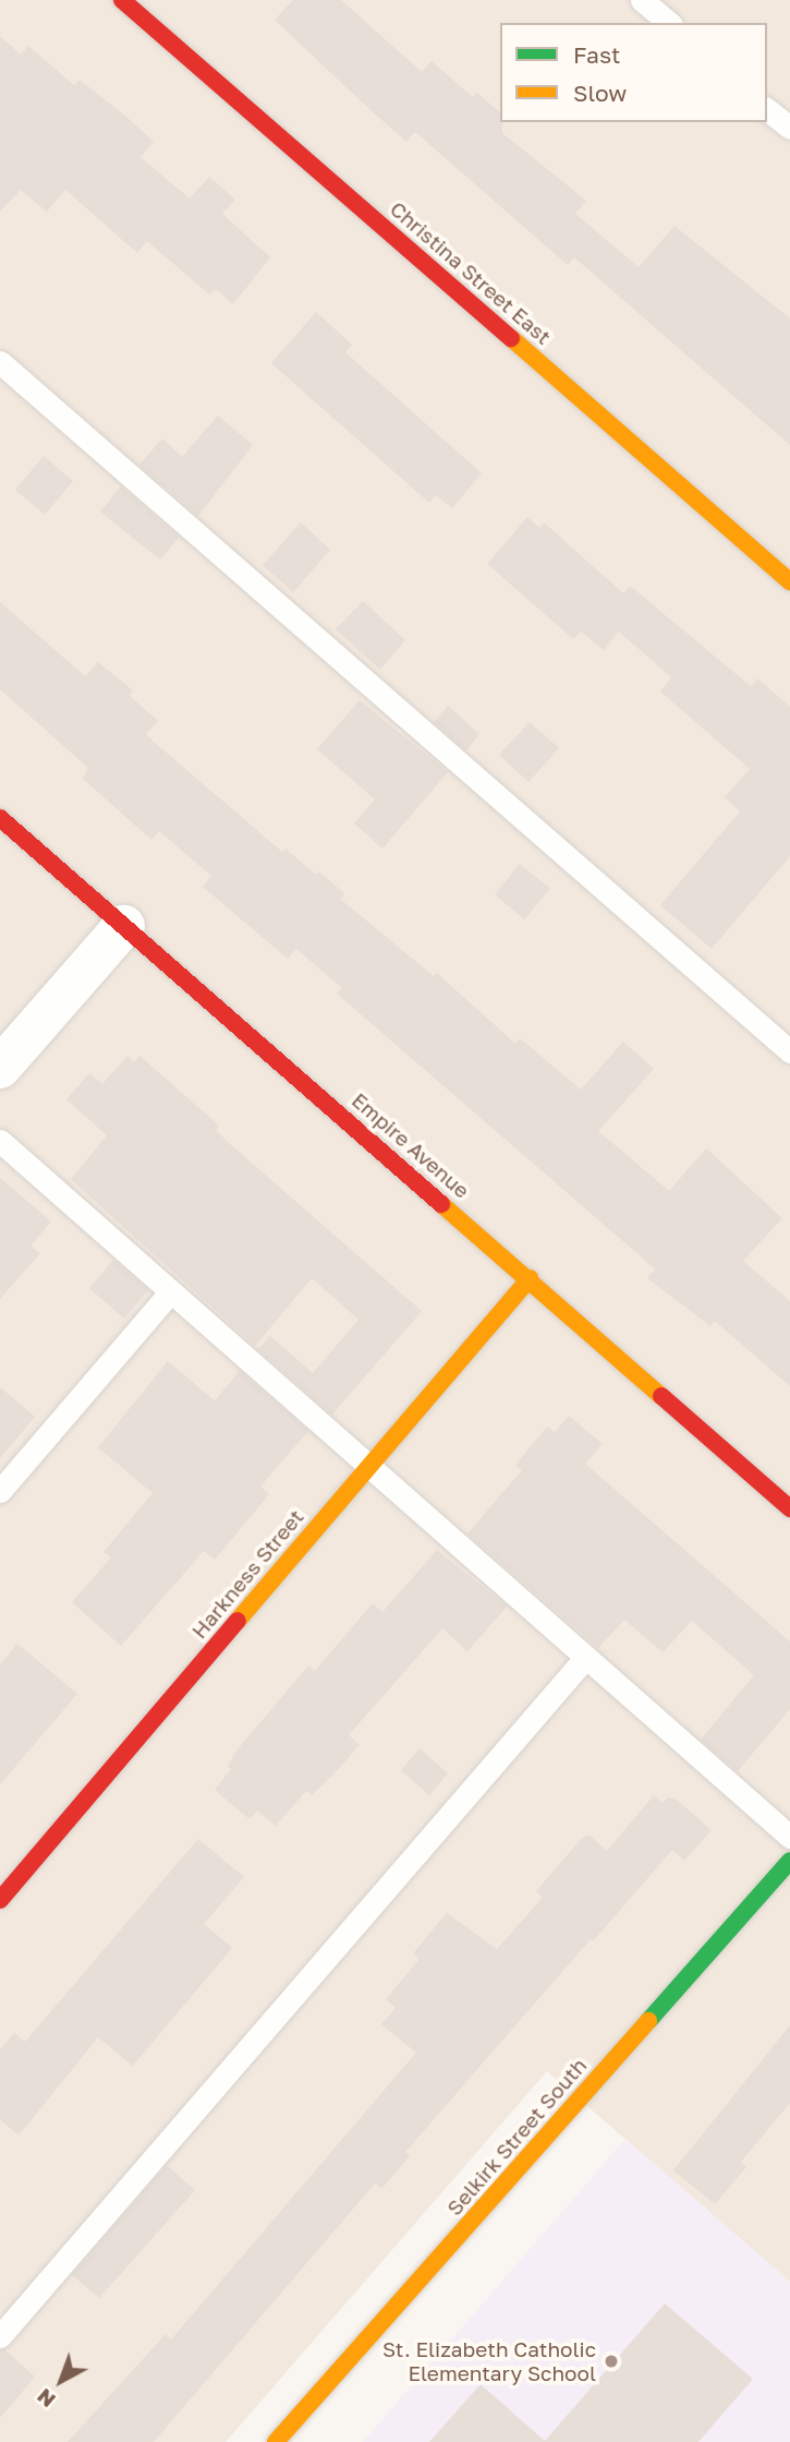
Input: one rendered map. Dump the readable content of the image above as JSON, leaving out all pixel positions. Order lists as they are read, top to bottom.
{
  "streets": {
    "street": [
      "Christina Street East",
      "Empire Avenue",
      "Harkness Street",
      "Selkirk Street South"
    ]
  },
  "crossings": [
    ["Empire Avenue", "Harkness Street"]
  ],
  "places": ["St. Elizabeth Catholic Elementary School"],
  "legend": ["Fast", "Slow"],
  "north": "bottom left"
}
